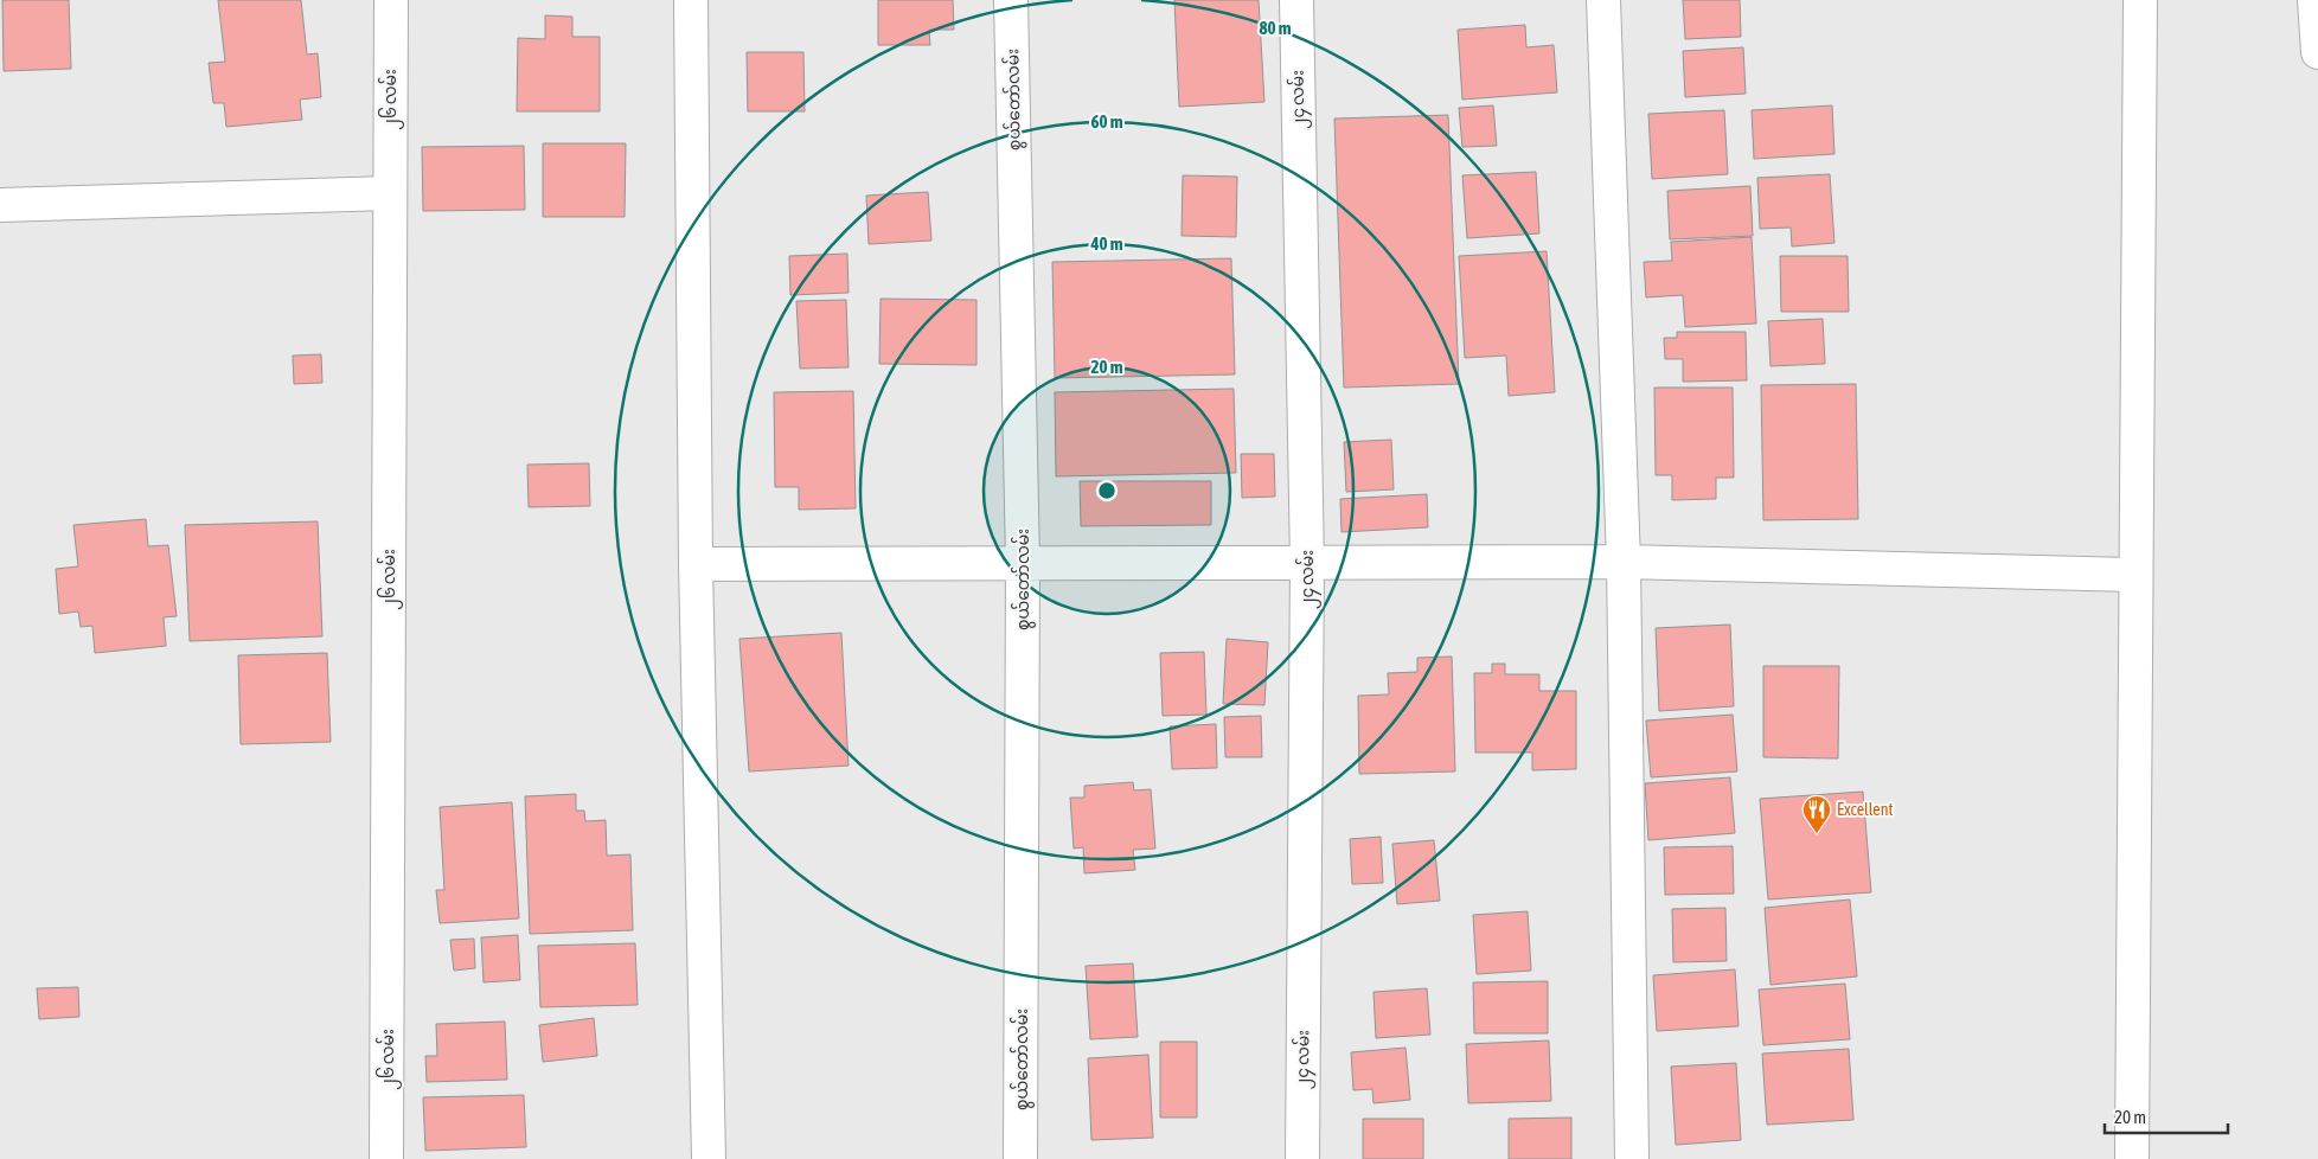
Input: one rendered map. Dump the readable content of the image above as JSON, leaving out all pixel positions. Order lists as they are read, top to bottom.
{
  "streets": {
    "street": ["၂၆ လမ်း", "စွယ်တော်လမ်း", "၂၄ လမ်း"]
  },
  "places": {
    "restaurant": ["Excellent"]
  },
  "scale_bar": "20 m",
  "rings": [
    "80 m",
    "60 m",
    "40 m",
    "20 m"
  ]
}
